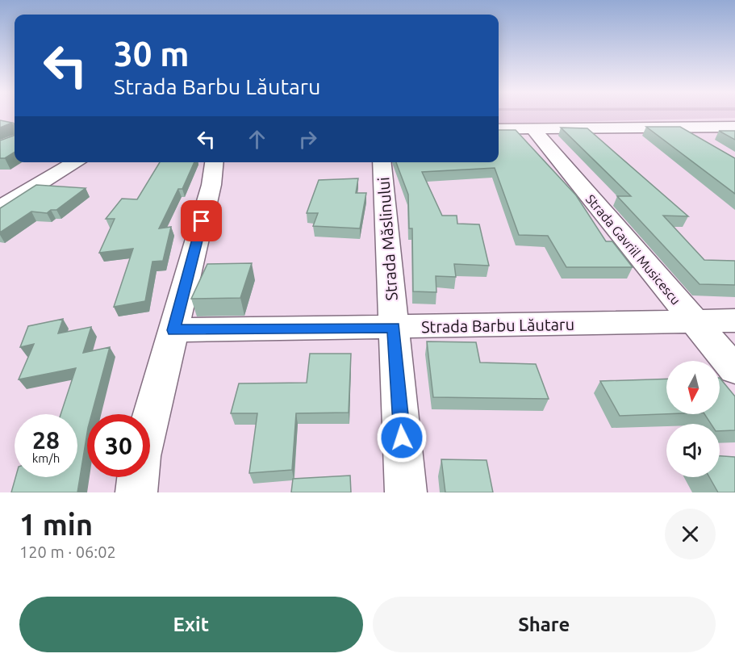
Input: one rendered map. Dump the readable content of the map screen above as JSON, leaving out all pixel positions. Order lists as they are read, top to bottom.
{
  "streets": {
    "street": ["Strada Măslinului", "Strada Gavriil Musicescu", "Strada Barbu Lăutaru"]
  },
  "crossings": [
    ["Strada Măslinului", "Strada Barbu Lăutaru"],
    ["Strada Gavriil Musicescu", "Strada Barbu Lăutaru"]
  ],
  "north": "bottom",
  "page": {
    "turn": ["30 m", "Strada Barbu Lăutaru"],
    "speed": "28 km/h",
    "limit": "30",
    "heading": ["1 min", "120 m · 06:02"],
    "buttons": ["Exit", "Share"]
  }
}
